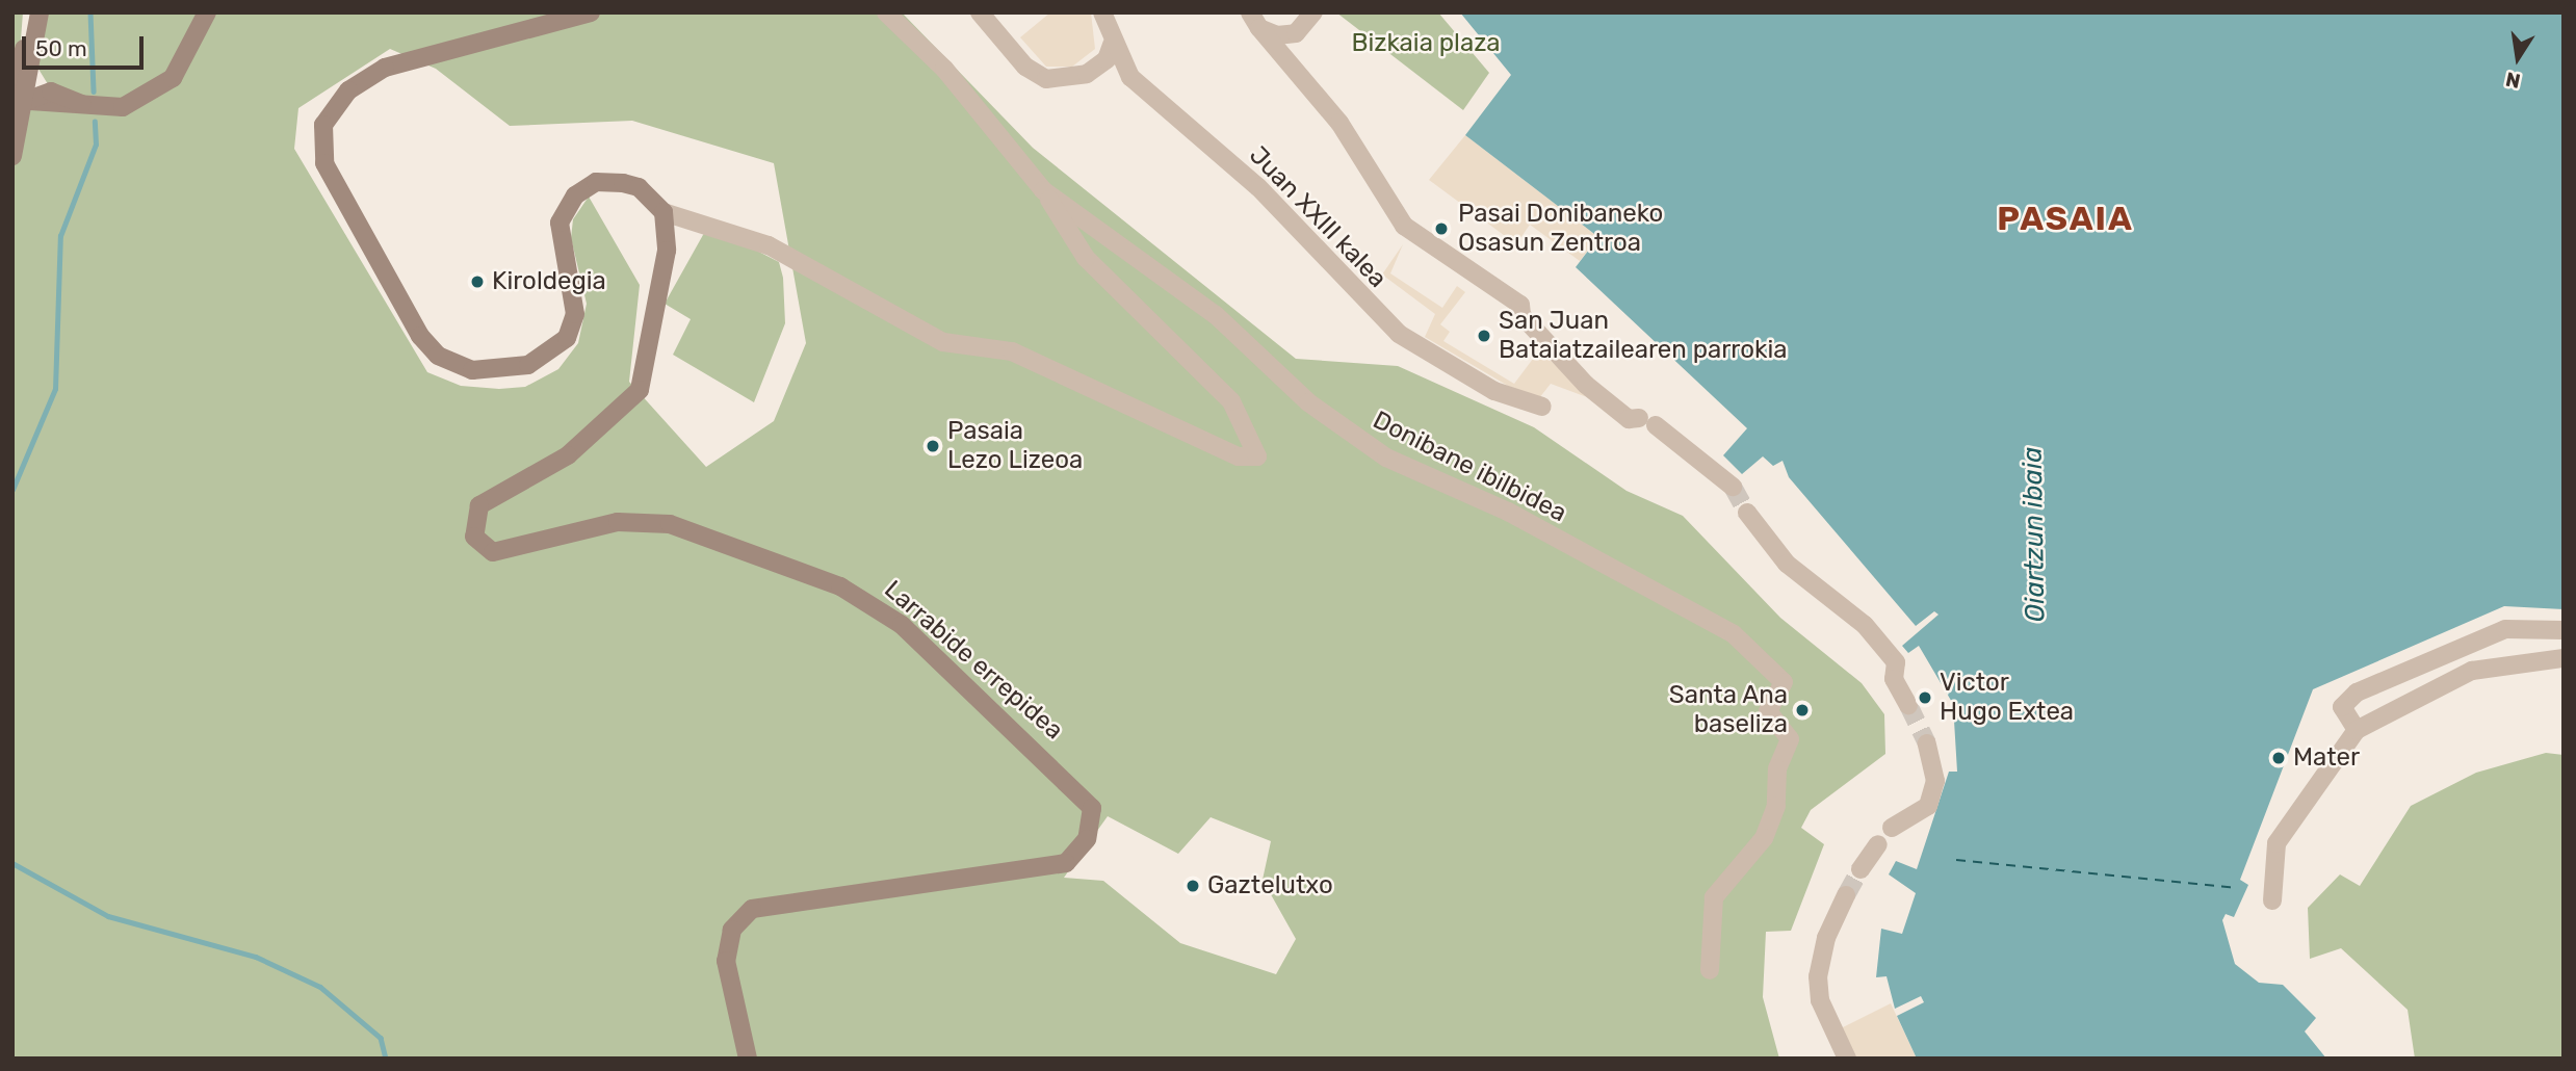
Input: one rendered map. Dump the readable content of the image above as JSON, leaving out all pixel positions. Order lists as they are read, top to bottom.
{
  "streets": {
    "street": ["Juan XXIII kalea", "Donibane ibilbidea", "Larrabide errepidea"]
  },
  "districts": ["PASAIA"],
  "water": ["Oiartzun ibaia"],
  "parks": ["Bizkaia plaza"],
  "places": [
    "Pasai Donibaneko Osasun Zentroa",
    "Kiroldegia",
    "San Juan Bataiatzailearen parrokia",
    "Pasaia Lezo Lizeoa",
    "Victor Hugo Extea",
    "Santa Ana baseliza",
    "Mater",
    "Gaztelutxo"
  ],
  "scale_bar": "50 m",
  "north": "bottom"
}
